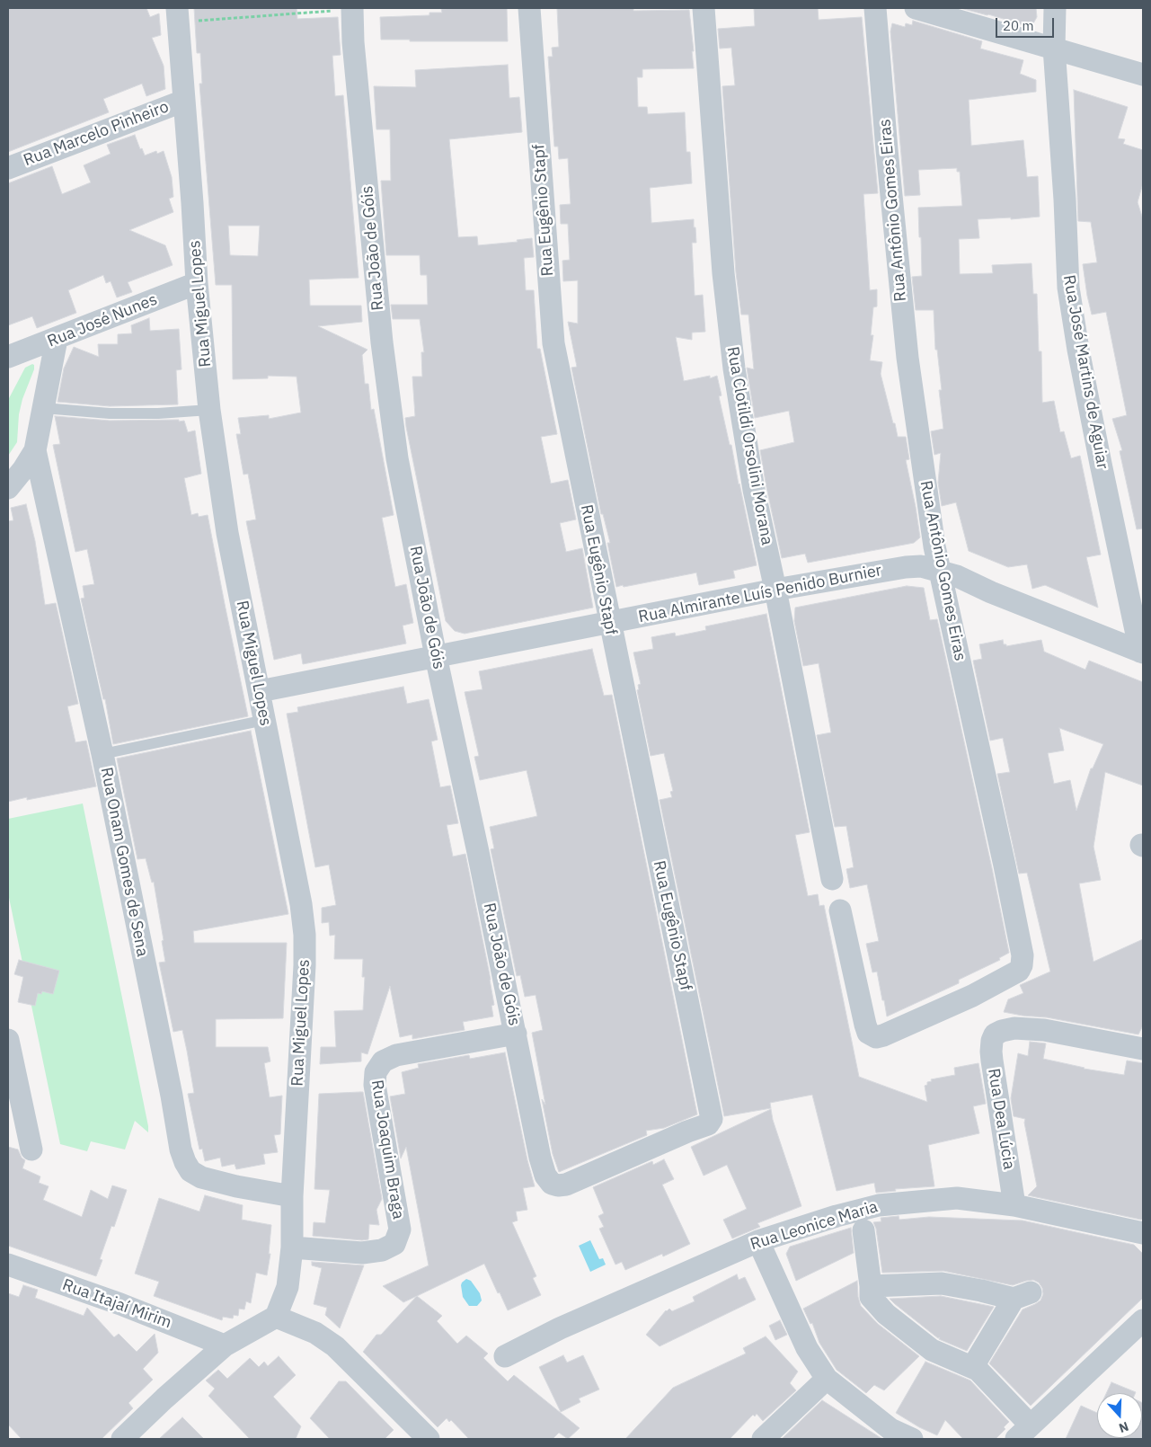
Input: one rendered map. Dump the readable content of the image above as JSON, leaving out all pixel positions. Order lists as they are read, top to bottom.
{
  "streets": {
    "street": [
      "Rua Marcelo Pinheiro",
      "Rua Eugênio Stapf",
      "Rua Antônio Gomes Eiras",
      "Rua João de Góis",
      "Rua Miguel Lopes",
      "Rua José Nunes",
      "Rua José Martins de Aguiar",
      "Rua Clotildi Orsolini Morana",
      "Rua Almirante Luís Penido Burnier",
      "Rua Onam Gomes de Sena",
      "Rua Dea Lúcia",
      "Rua Joaquim Braga",
      "Rua Leonice Maria",
      "Rua Itajaí Mirim"
    ]
  },
  "crossings": [
    ["Rua Marcelo Pinheiro", "Rua Miguel Lopes"],
    ["Rua Eugênio Stapf", "Rua João de Góis"],
    ["Rua Eugênio Stapf", "Rua Almirante Luís Penido Burnier"],
    ["Rua Antônio Gomes Eiras", "Rua Almirante Luís Penido Burnier"],
    ["Rua João de Góis", "Rua Almirante Luís Penido Burnier"],
    ["Rua João de Góis", "Rua Joaquim Braga"],
    ["Rua Miguel Lopes", "Rua José Nunes"],
    ["Rua Miguel Lopes", "Rua Almirante Luís Penido Burnier"],
    ["Rua Miguel Lopes", "Rua Onam Gomes de Sena"],
    ["Rua Miguel Lopes", "Rua Joaquim Braga"],
    ["Rua José Martins de Aguiar", "Rua Almirante Luís Penido Burnier"],
    ["Rua Clotildi Orsolini Morana", "Rua Almirante Luís Penido Burnier"],
    ["Rua Dea Lúcia", "Rua Leonice Maria"]
  ],
  "scale_bar": "20 m",
  "north": "bottom"
}
